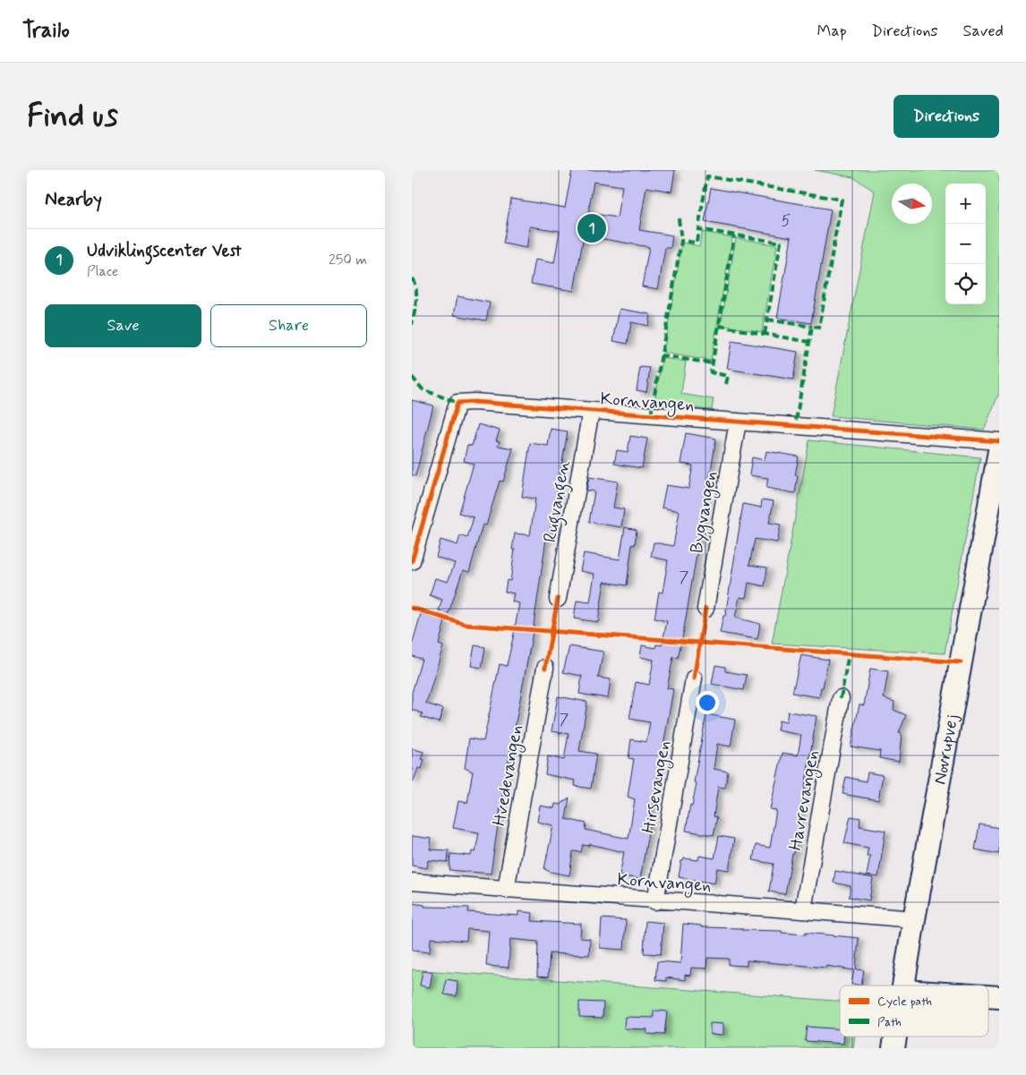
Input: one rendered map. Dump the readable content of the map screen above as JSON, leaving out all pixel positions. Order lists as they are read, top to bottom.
{
  "streets": {
    "street": [
      "Kornvangen",
      "Rugvangen",
      "Bygvangen",
      "Novrupvej",
      "Hvedevangen",
      "Hirsevangen",
      "Havrevangen"
    ]
  },
  "crossings": [
    ["Kornvangen", "Rugvangen"],
    ["Kornvangen", "Bygvangen"],
    ["Kornvangen", "Novrupvej"],
    ["Kornvangen", "Hvedevangen"],
    ["Kornvangen", "Hirsevangen"],
    ["Kornvangen", "Havrevangen"]
  ],
  "house_numbers": ["5", "7", "7"],
  "legend": ["Cycle path", "Path"],
  "north": "right",
  "page": {
    "header": "Trailo",
    "nav": ["Map", "Directions", "Saved"],
    "buttons": [
      "Directions",
      ["Save", "Share"]
    ],
    "title": "Find us",
    "heading": "Nearby",
    "map_buttons": ["+", "−"],
    "pins": "1",
    "list": [
      {
        "mark": "1",
        "name": "Udviklingscenter Vest",
        "note": "Place",
        "value": "250 m"
      }
    ]
  }
}
